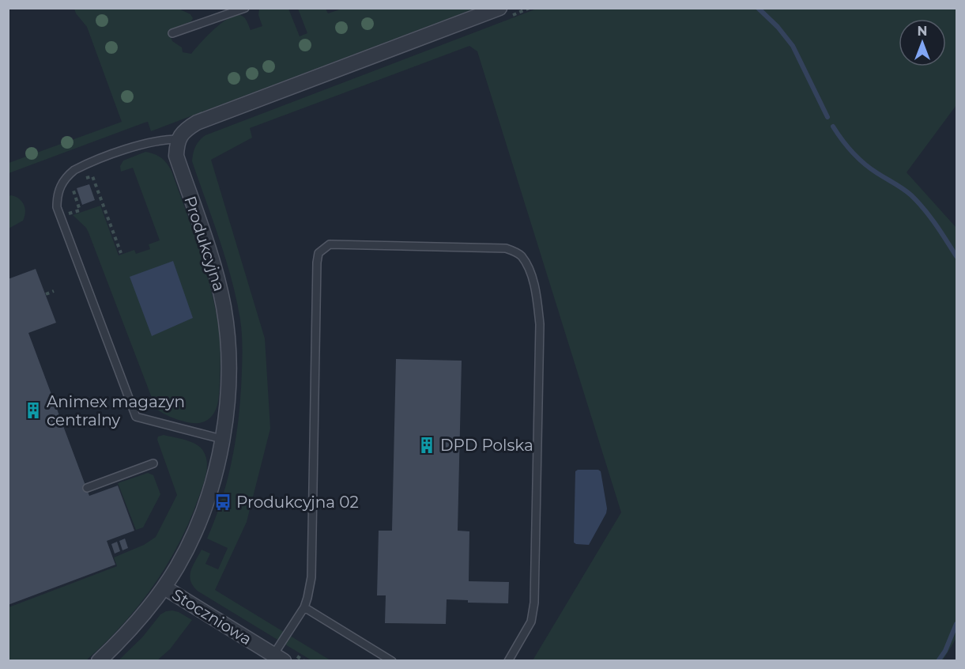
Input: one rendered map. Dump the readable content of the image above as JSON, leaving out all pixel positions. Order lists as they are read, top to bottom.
{
  "streets": {
    "street": ["Produkcyjna", "Stoczniowa"]
  },
  "crossings": [
    ["Produkcyjna", "Stoczniowa"]
  ],
  "places": {
    "building": ["Animex magazyn centralny", "DPD Polska"],
    "bus stop": ["Produkcyjna 02"]
  },
  "north": "top"
}
